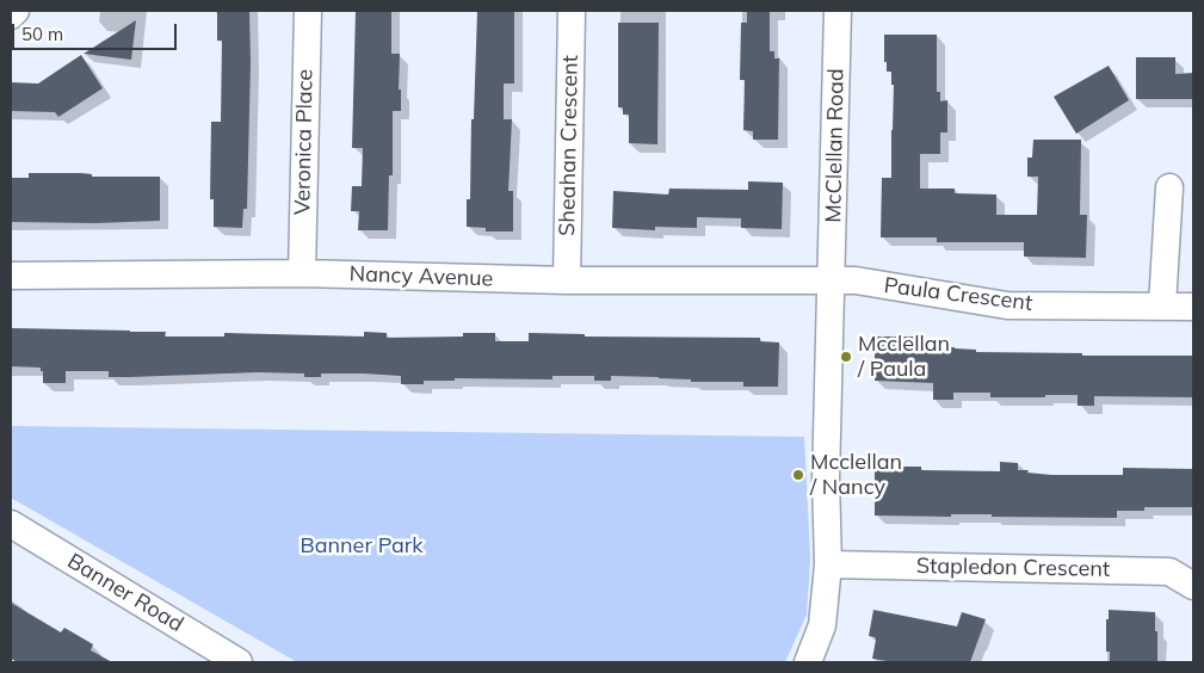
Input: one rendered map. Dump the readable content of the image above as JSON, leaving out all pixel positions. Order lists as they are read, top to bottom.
{
  "streets": {
    "street": [
      "Veronica Place",
      "Sheahan Crescent",
      "McClellan Road",
      "Nancy Avenue",
      "Paula Crescent",
      "Stapledon Crescent",
      "Banner Road"
    ]
  },
  "crossings": [
    ["Veronica Place", "Nancy Avenue"],
    ["Sheahan Crescent", "Nancy Avenue"],
    ["McClellan Road", "Nancy Avenue"],
    ["McClellan Road", "Paula Crescent"],
    ["Nancy Avenue", "Paula Crescent"]
  ],
  "parks": ["Banner Park"],
  "places": ["Mcclellan / Paula", "Mcclellan / Nancy"],
  "scale_bar": "50 m"
}
